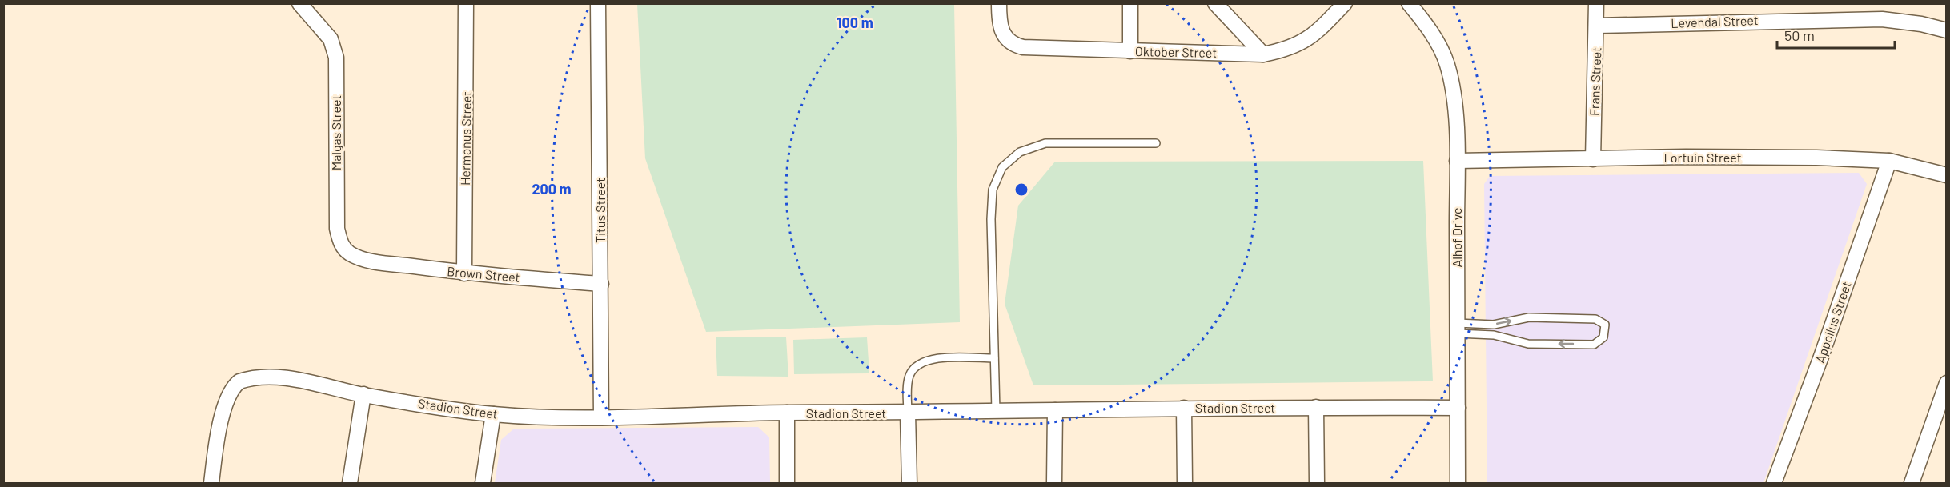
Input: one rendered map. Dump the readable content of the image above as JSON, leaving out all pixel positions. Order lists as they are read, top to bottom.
{
  "streets": {
    "street": [
      "Levendal Street",
      "Oktober Street",
      "Frans Street",
      "Malgas Street",
      "Hermanus Street",
      "Fortuin Street",
      "Titus Street",
      "Alhof Drive",
      "Brown Street",
      "Appollus Street",
      "Stadion Street"
    ]
  },
  "crossings": [
    ["Levendal Street", "Frans Street"],
    ["Frans Street", "Fortuin Street"],
    ["Malgas Street", "Brown Street"],
    ["Hermanus Street", "Brown Street"],
    ["Fortuin Street", "Alhof Drive"],
    ["Fortuin Street", "Appollus Street"],
    ["Titus Street", "Brown Street"],
    ["Titus Street", "Stadion Street"],
    ["Alhof Drive", "Stadion Street"]
  ],
  "scale_bar": "50 m",
  "rings": ["100 m", "200 m"]
}
